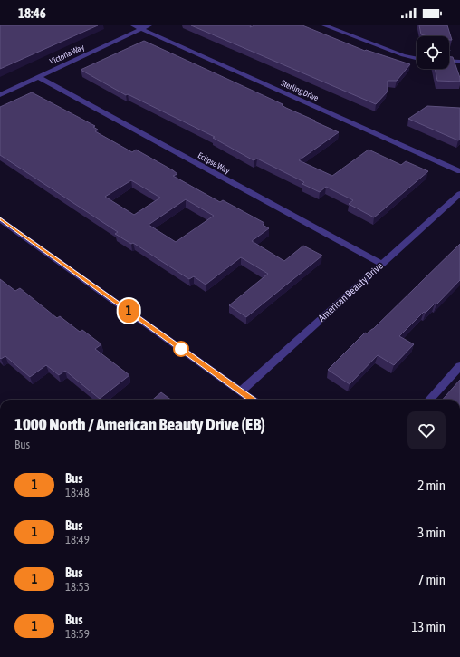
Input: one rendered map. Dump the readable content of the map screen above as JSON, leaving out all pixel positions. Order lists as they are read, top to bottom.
{
  "streets": {
    "street": [
      "Victoria Way",
      "Sterling Drive",
      "Eclipse Way",
      "American Beauty Drive"
    ]
  },
  "crossings": [
    ["Victoria Way", "Sterling Drive"],
    ["Victoria Way", "Eclipse Way"],
    ["Eclipse Way", "American Beauty Drive"]
  ],
  "lines": ["bus line 1"],
  "page": {
    "status": "18:46",
    "on_map": "1",
    "heading": ["1000 North / American Beauty Drive (EB)", "Bus"],
    "list": [
      {
        "mark": "1",
        "name": "Bus",
        "note": "18:48",
        "value": "2 min"
      },
      {
        "mark": "1",
        "name": "Bus",
        "note": "18:49",
        "value": "3 min"
      },
      {
        "mark": "1",
        "name": "Bus",
        "note": "18:53",
        "value": "7 min"
      },
      {
        "mark": "1",
        "name": "Bus",
        "note": "18:59",
        "value": "13 min"
      }
    ]
  }
}
